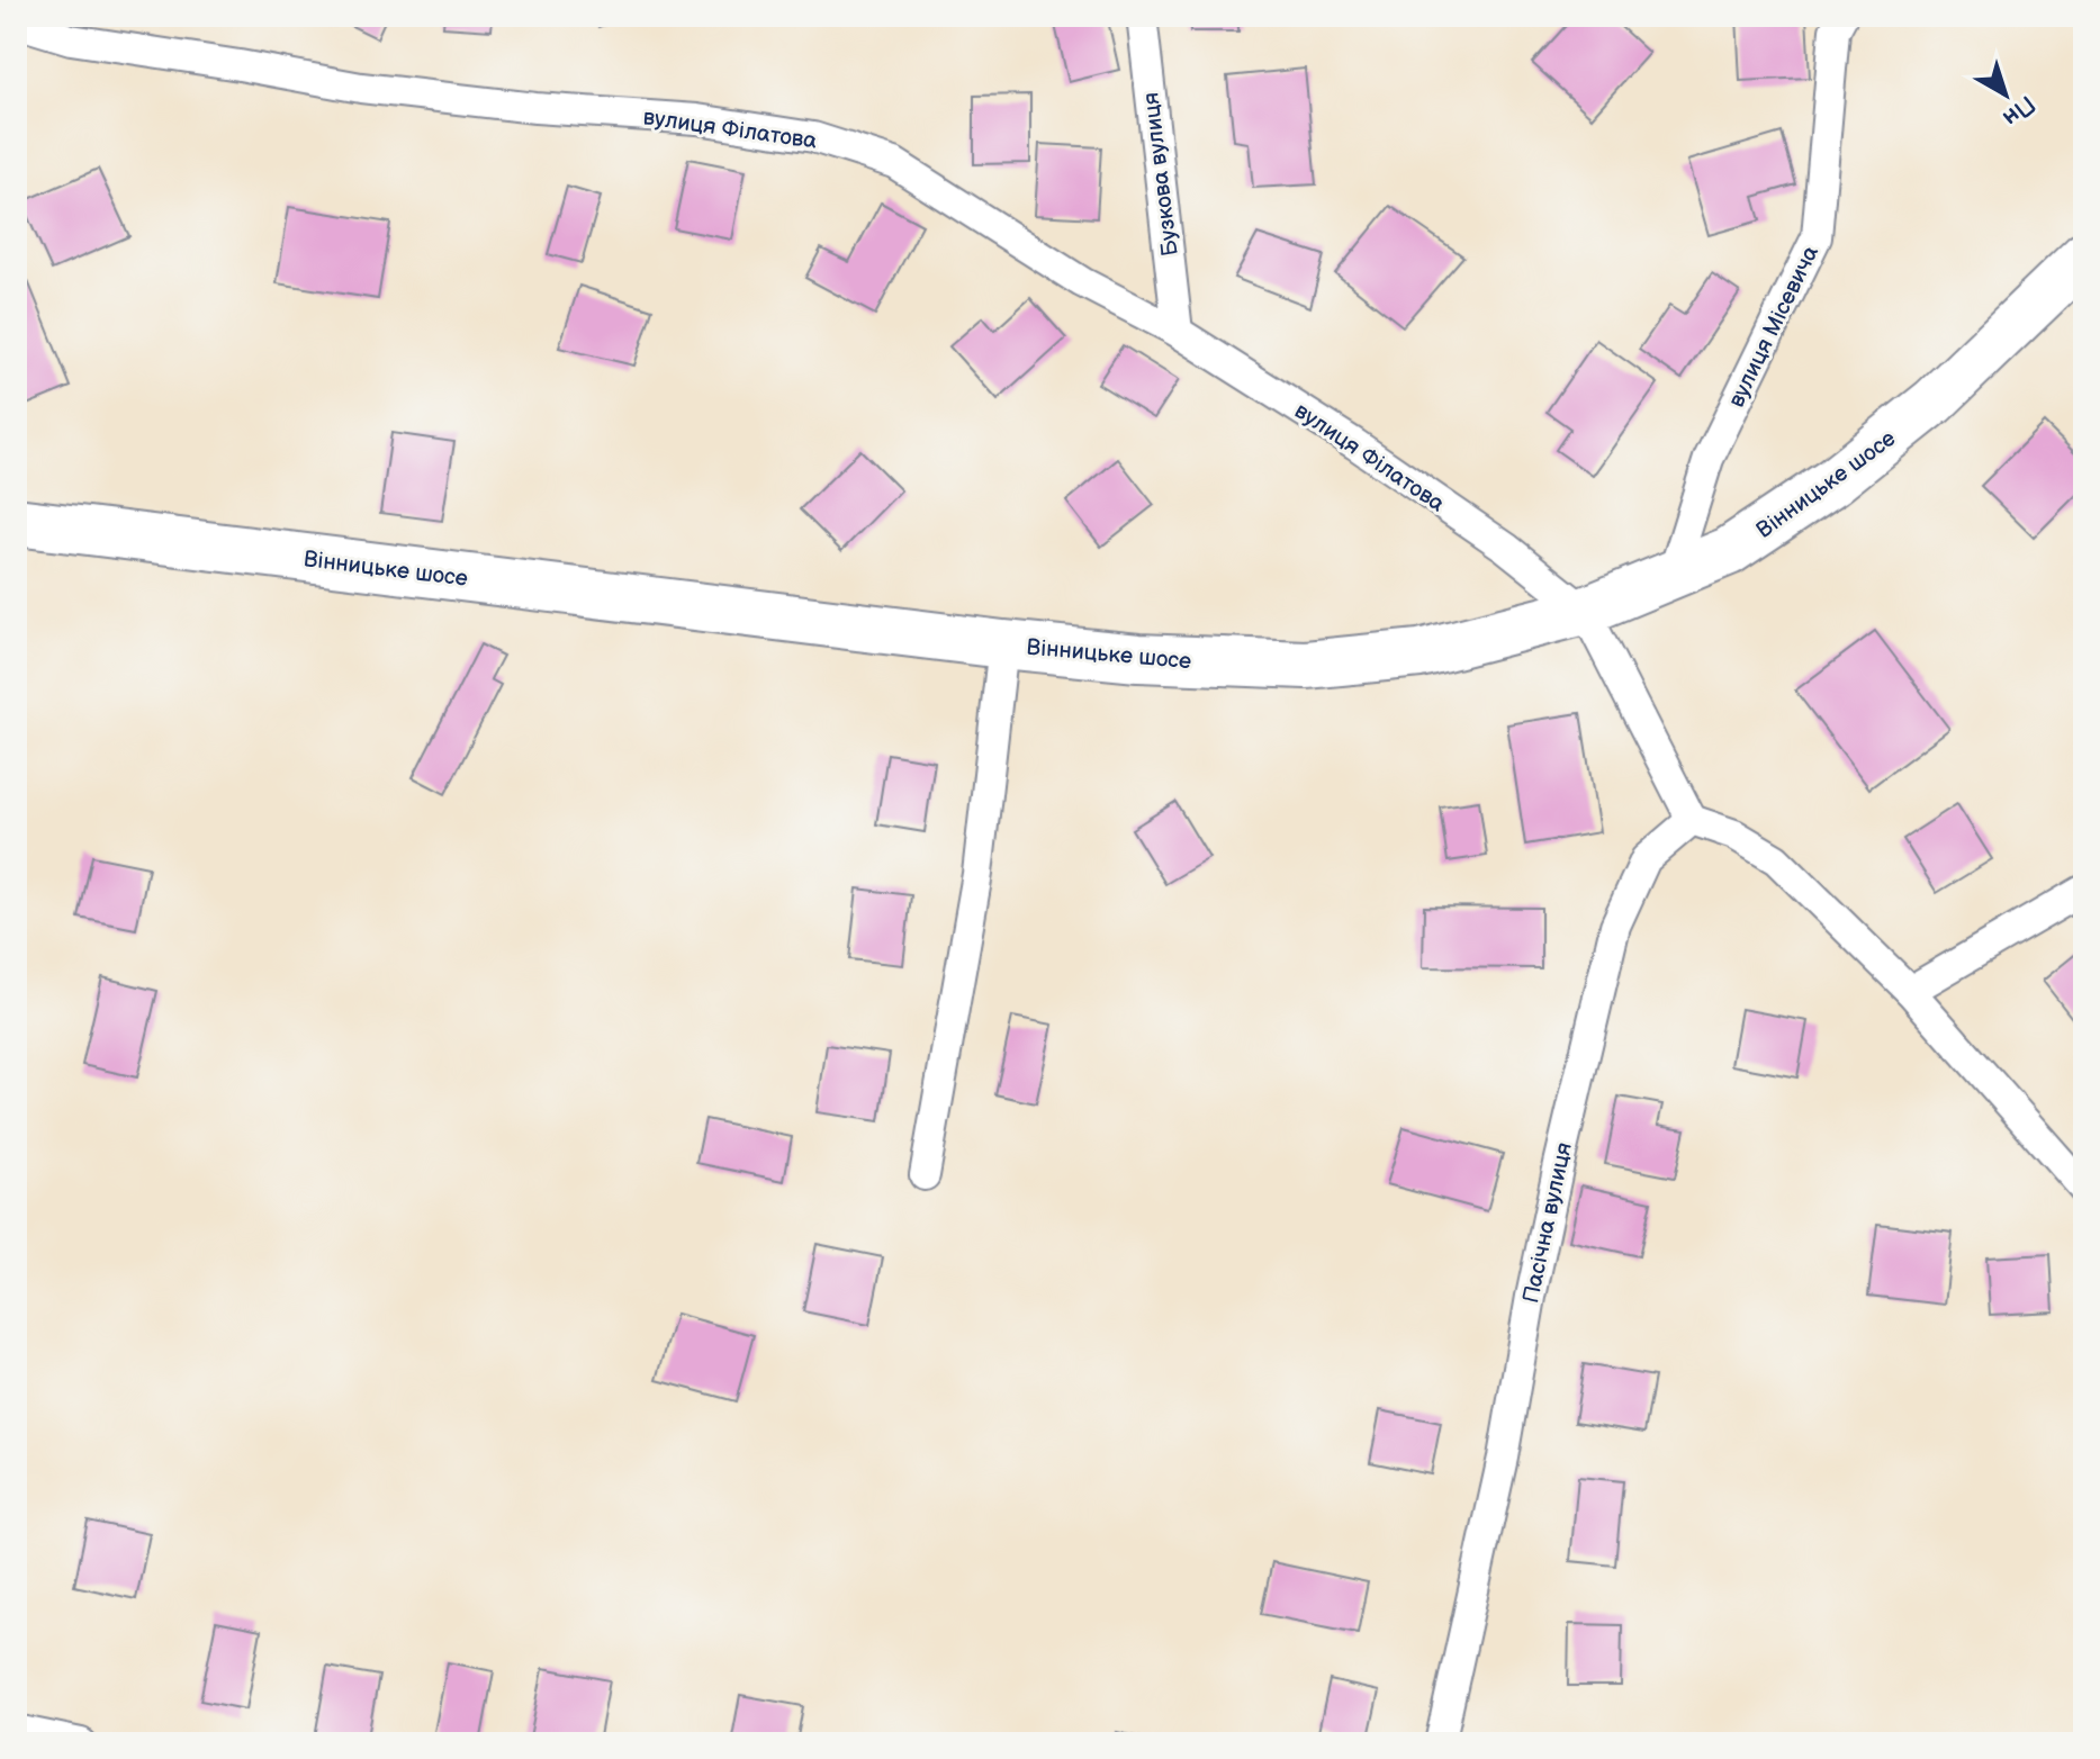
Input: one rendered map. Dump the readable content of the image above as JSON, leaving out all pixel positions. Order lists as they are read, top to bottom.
{
  "streets": {
    "main road": ["Вінницьке шосе"],
    "street": [
      "вулиця Філатова",
      "Бузкова вулиця",
      "вулиця Місевича",
      "Пасічна вулиця"
    ]
  },
  "crossings": [
    ["вулиця Філатова", "Бузкова вулиця"],
    ["вулиця Філатова", "Вінницьке шосе"],
    ["вулиця Місевича", "Вінницьке шосе"]
  ],
  "north": "bottom right"
}
